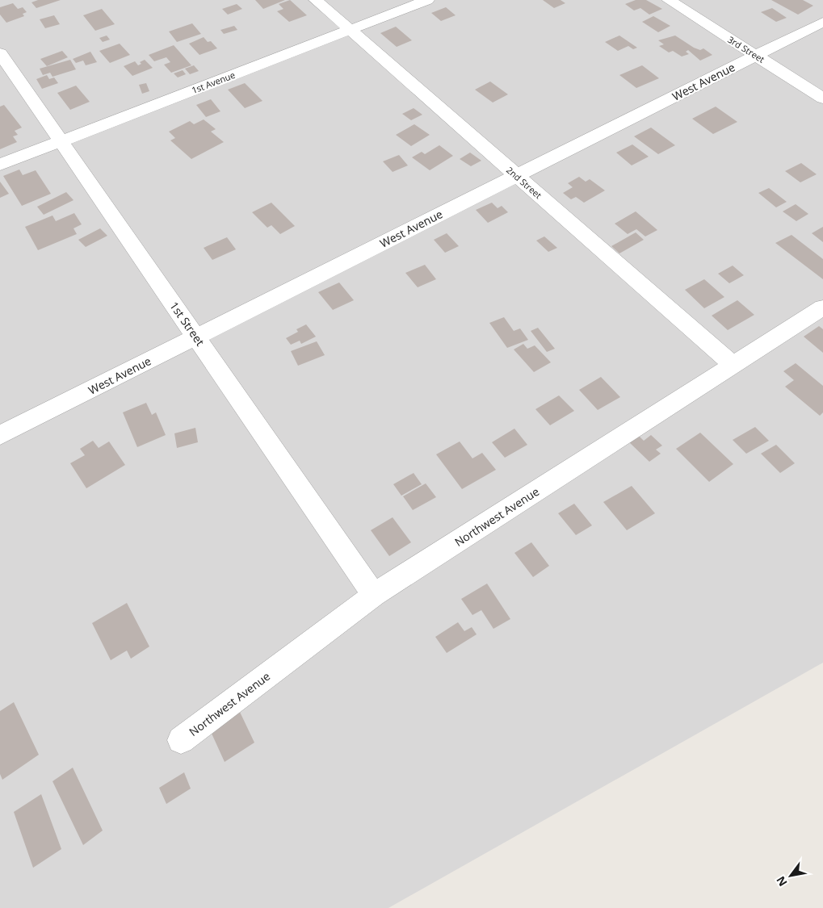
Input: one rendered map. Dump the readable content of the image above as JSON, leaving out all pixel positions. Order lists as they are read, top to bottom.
{
  "streets": {
    "street": [
      "3rd Street",
      "West Avenue",
      "1st Avenue",
      "2nd Street",
      "1st Street",
      "Northwest Avenue"
    ]
  },
  "crossings": [
    ["3rd Street", "West Avenue"],
    ["West Avenue", "2nd Street"],
    ["West Avenue", "1st Street"],
    ["1st Avenue", "2nd Street"],
    ["1st Avenue", "1st Street"],
    ["2nd Street", "Northwest Avenue"],
    ["1st Street", "Northwest Avenue"]
  ],
  "north": "bottom left"
}
